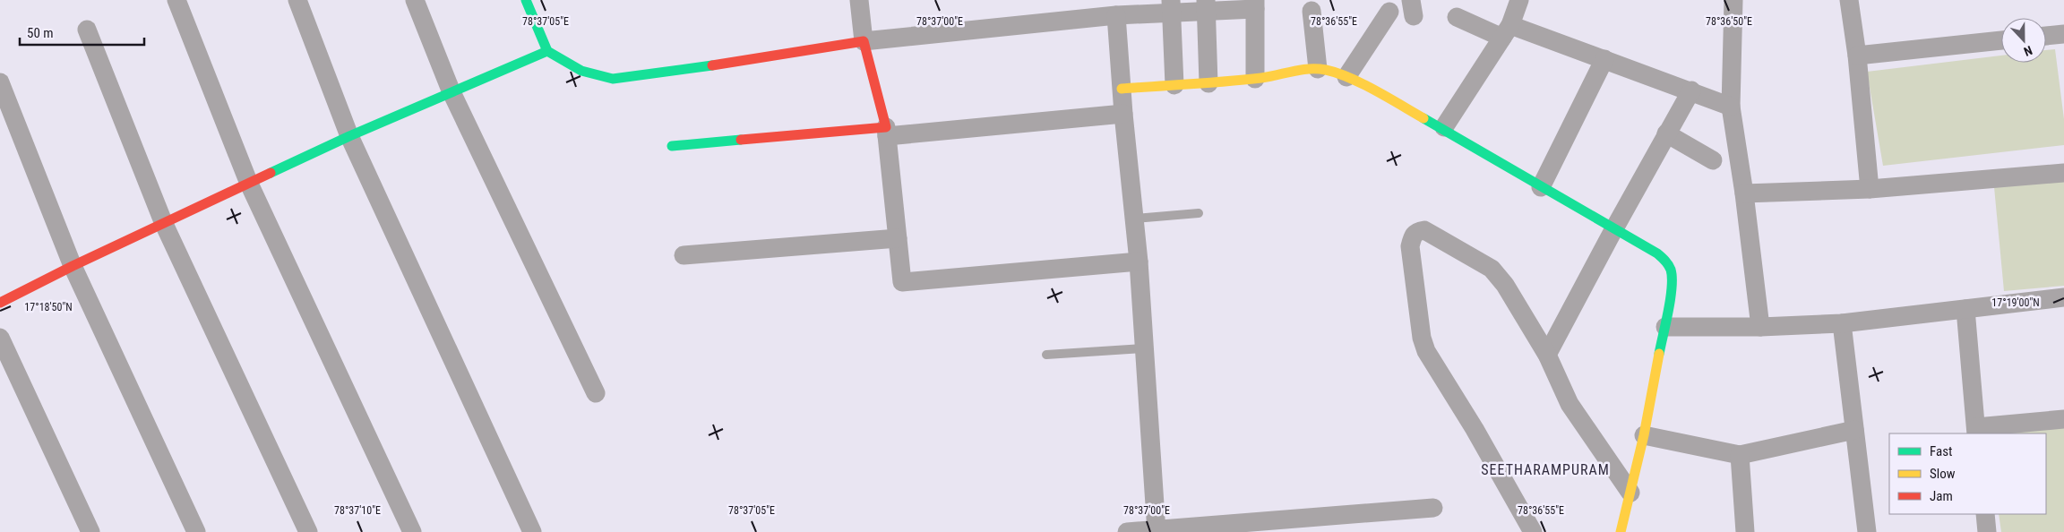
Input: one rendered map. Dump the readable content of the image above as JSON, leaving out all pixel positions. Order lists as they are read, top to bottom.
{
  "districts": ["SEETHARAMPURAM"],
  "legend": ["Fast", "Slow", "Jam"],
  "scale_bar": "50 m",
  "north": "bottom",
  "coordinates": [
    "78°37'05\"E",
    "78°37'00\"E",
    "78°36'55\"E",
    "78°36'50\"E",
    "17°19'00\"N",
    "17°18'50\"N",
    "78°37'10\"E"
  ]
}
